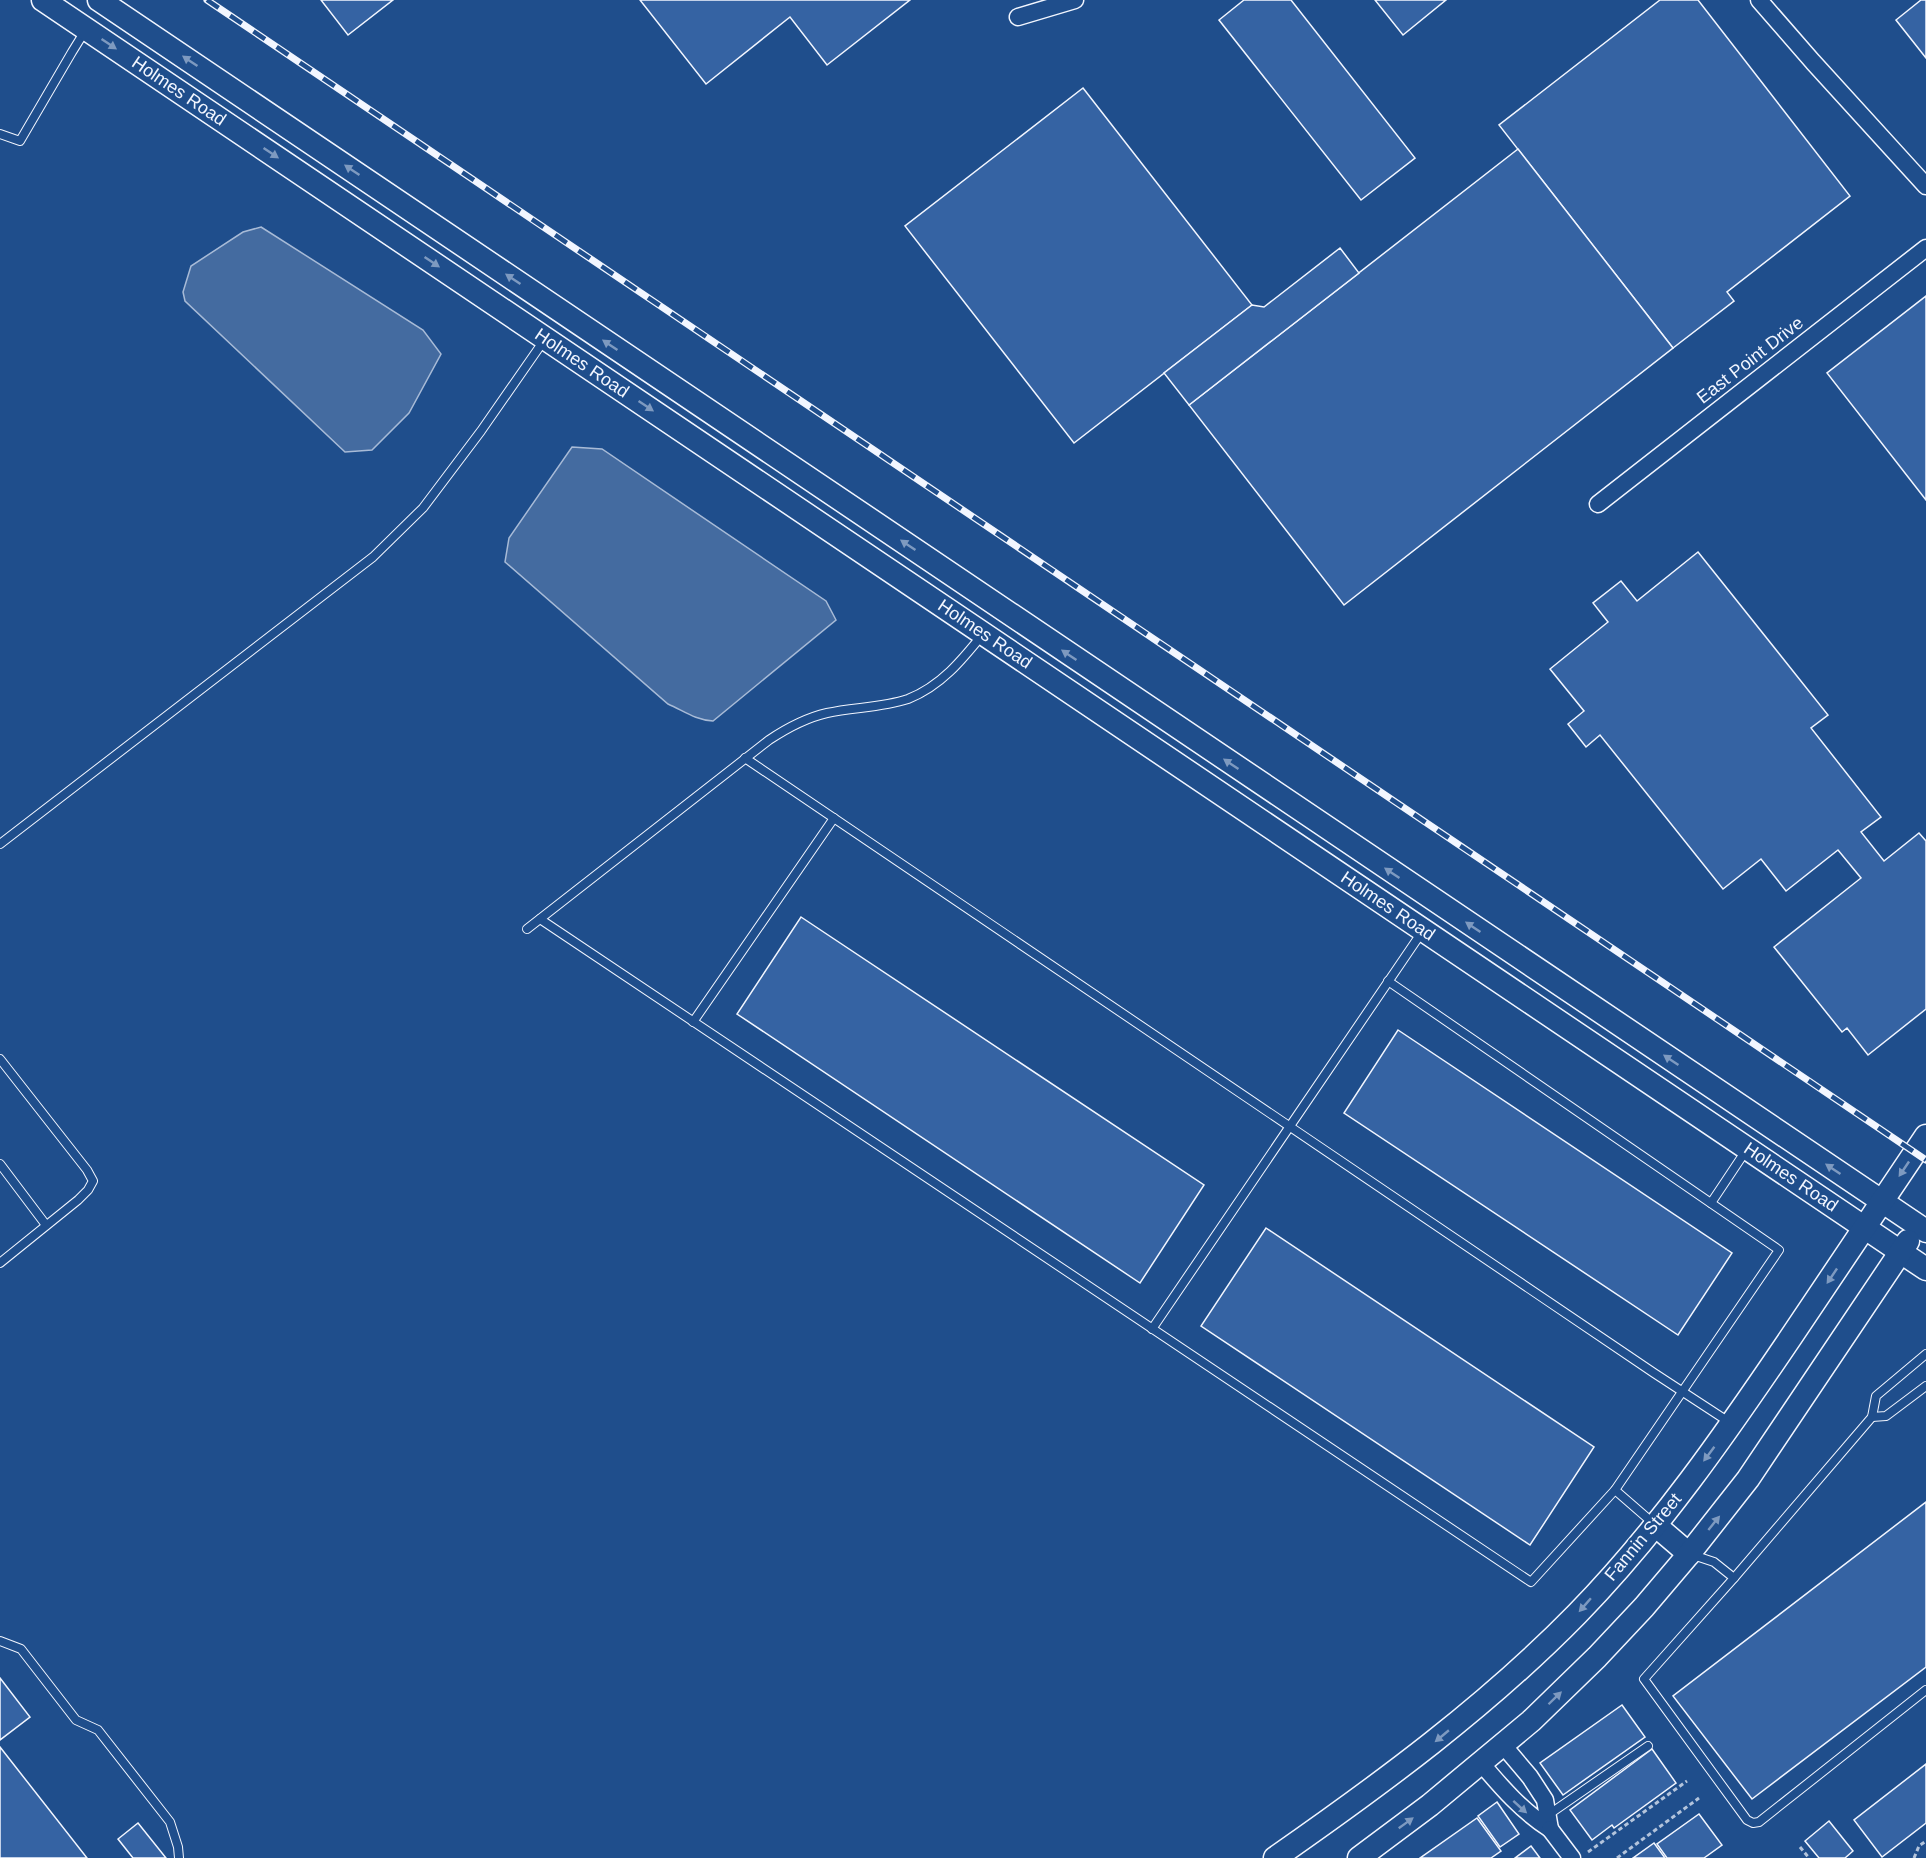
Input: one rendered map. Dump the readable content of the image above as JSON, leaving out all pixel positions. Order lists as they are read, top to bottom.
{
  "streets": {
    "main road": ["Holmes Road", "Fannin Street"],
    "street": ["East Point Drive"]
  },
  "crossings": [
    ["Holmes Road", "Fannin Street"]
  ]
}
